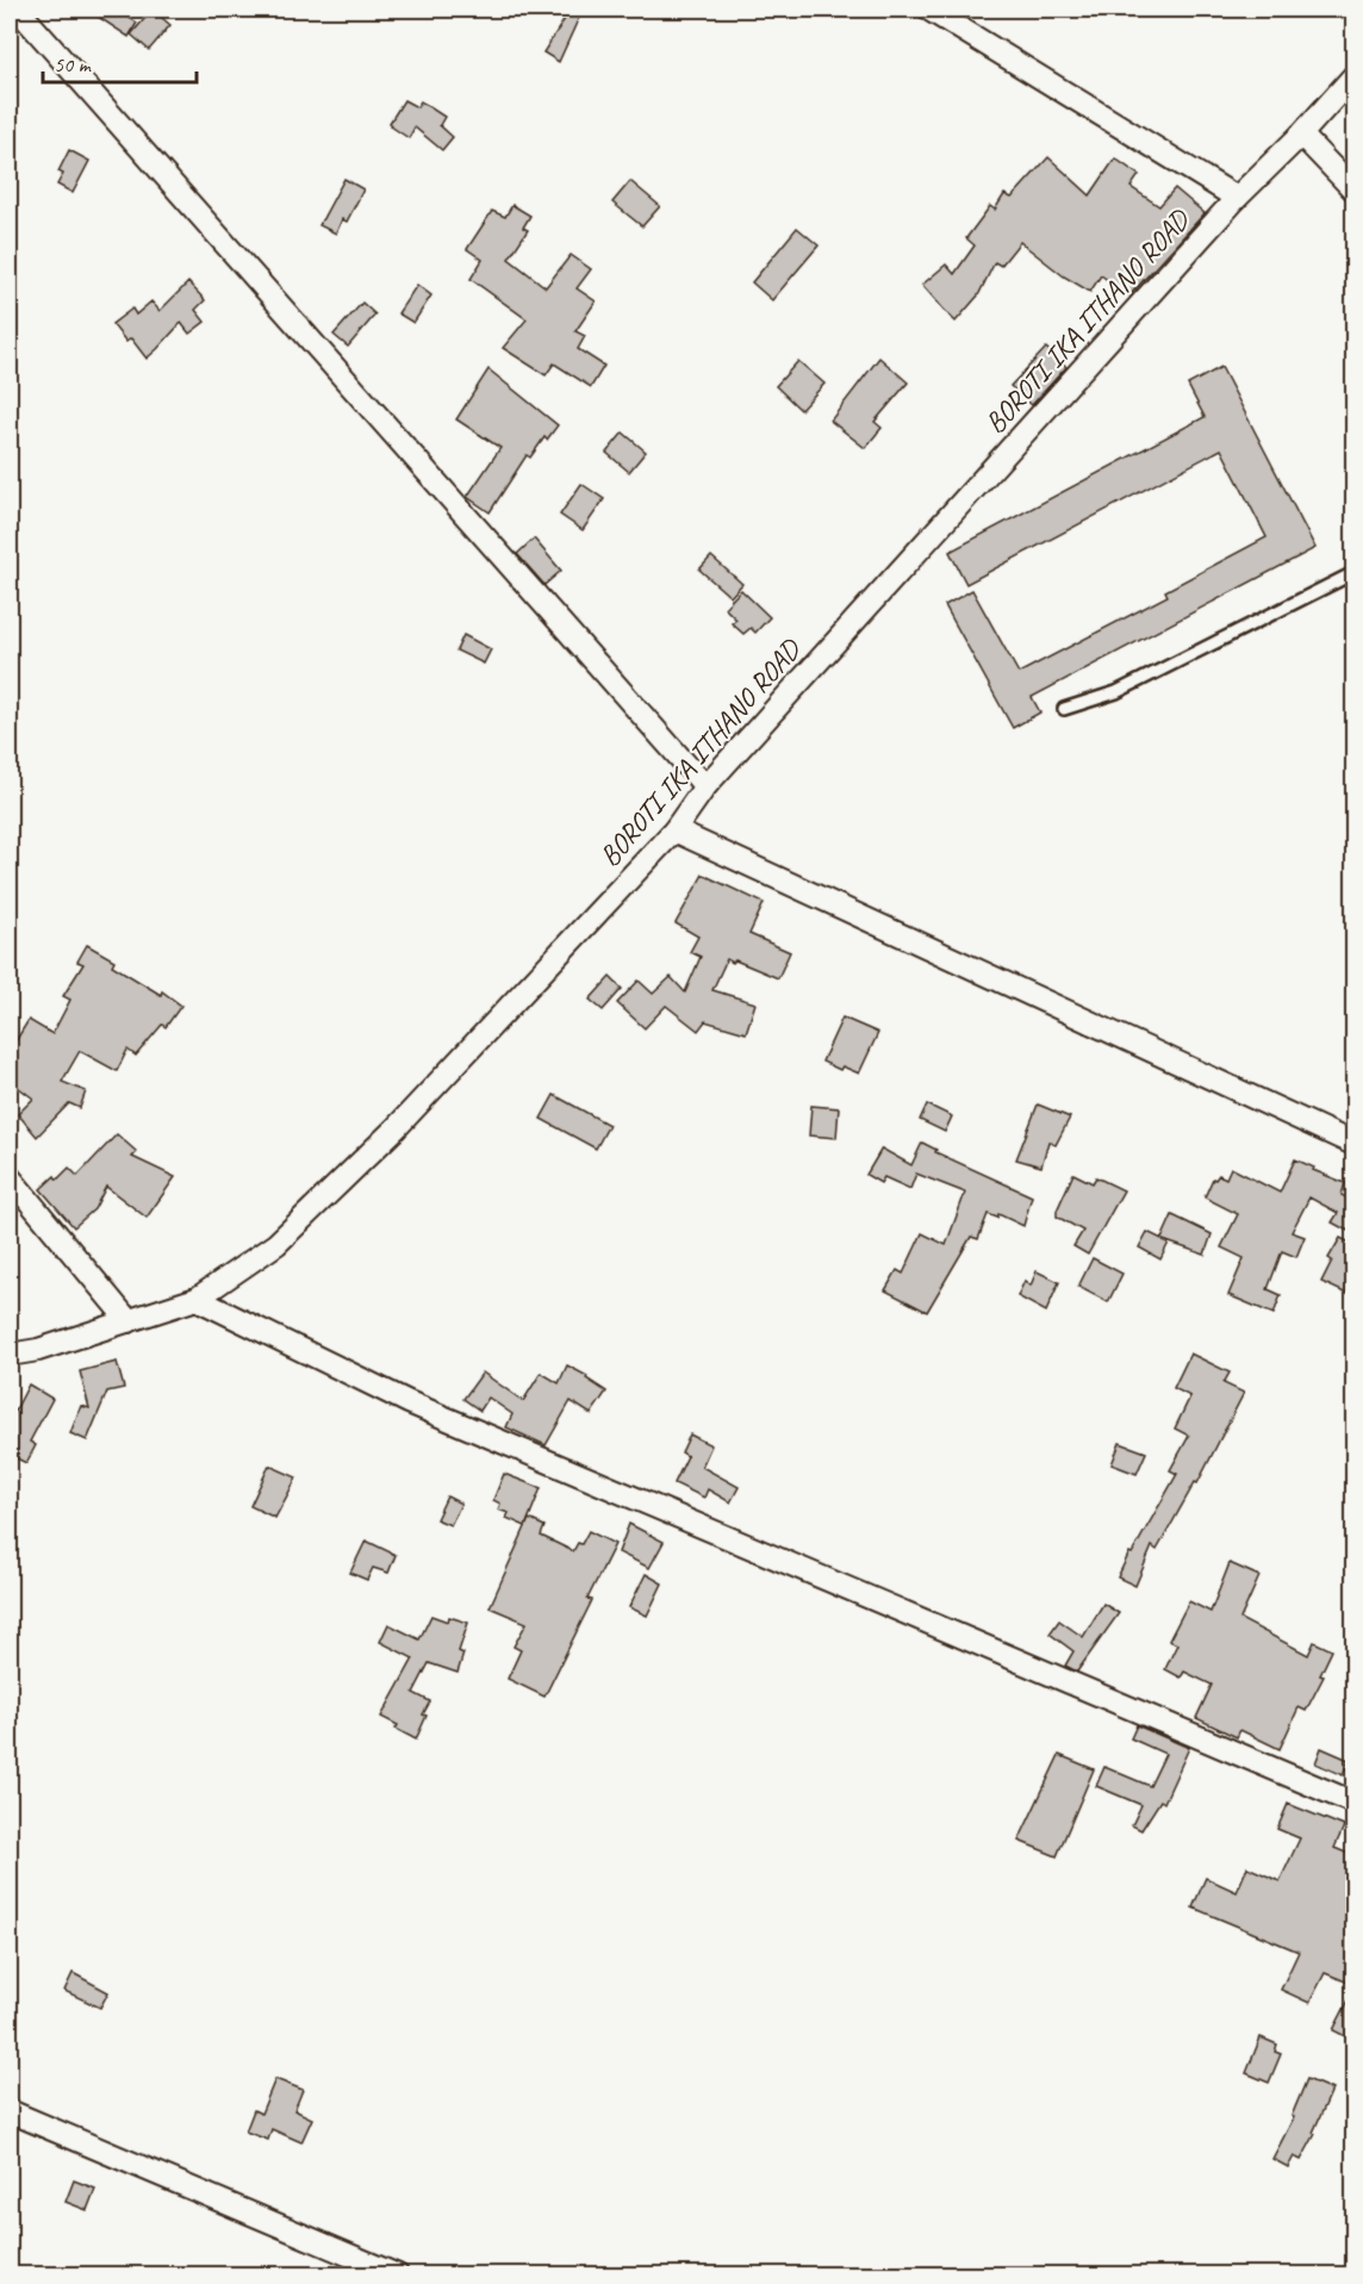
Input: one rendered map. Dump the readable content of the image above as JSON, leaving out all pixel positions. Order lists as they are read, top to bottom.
{
  "streets": {
    "street": ["BOROTI IKA ITHANO ROAD"]
  },
  "scale_bar": "50 m"
}
